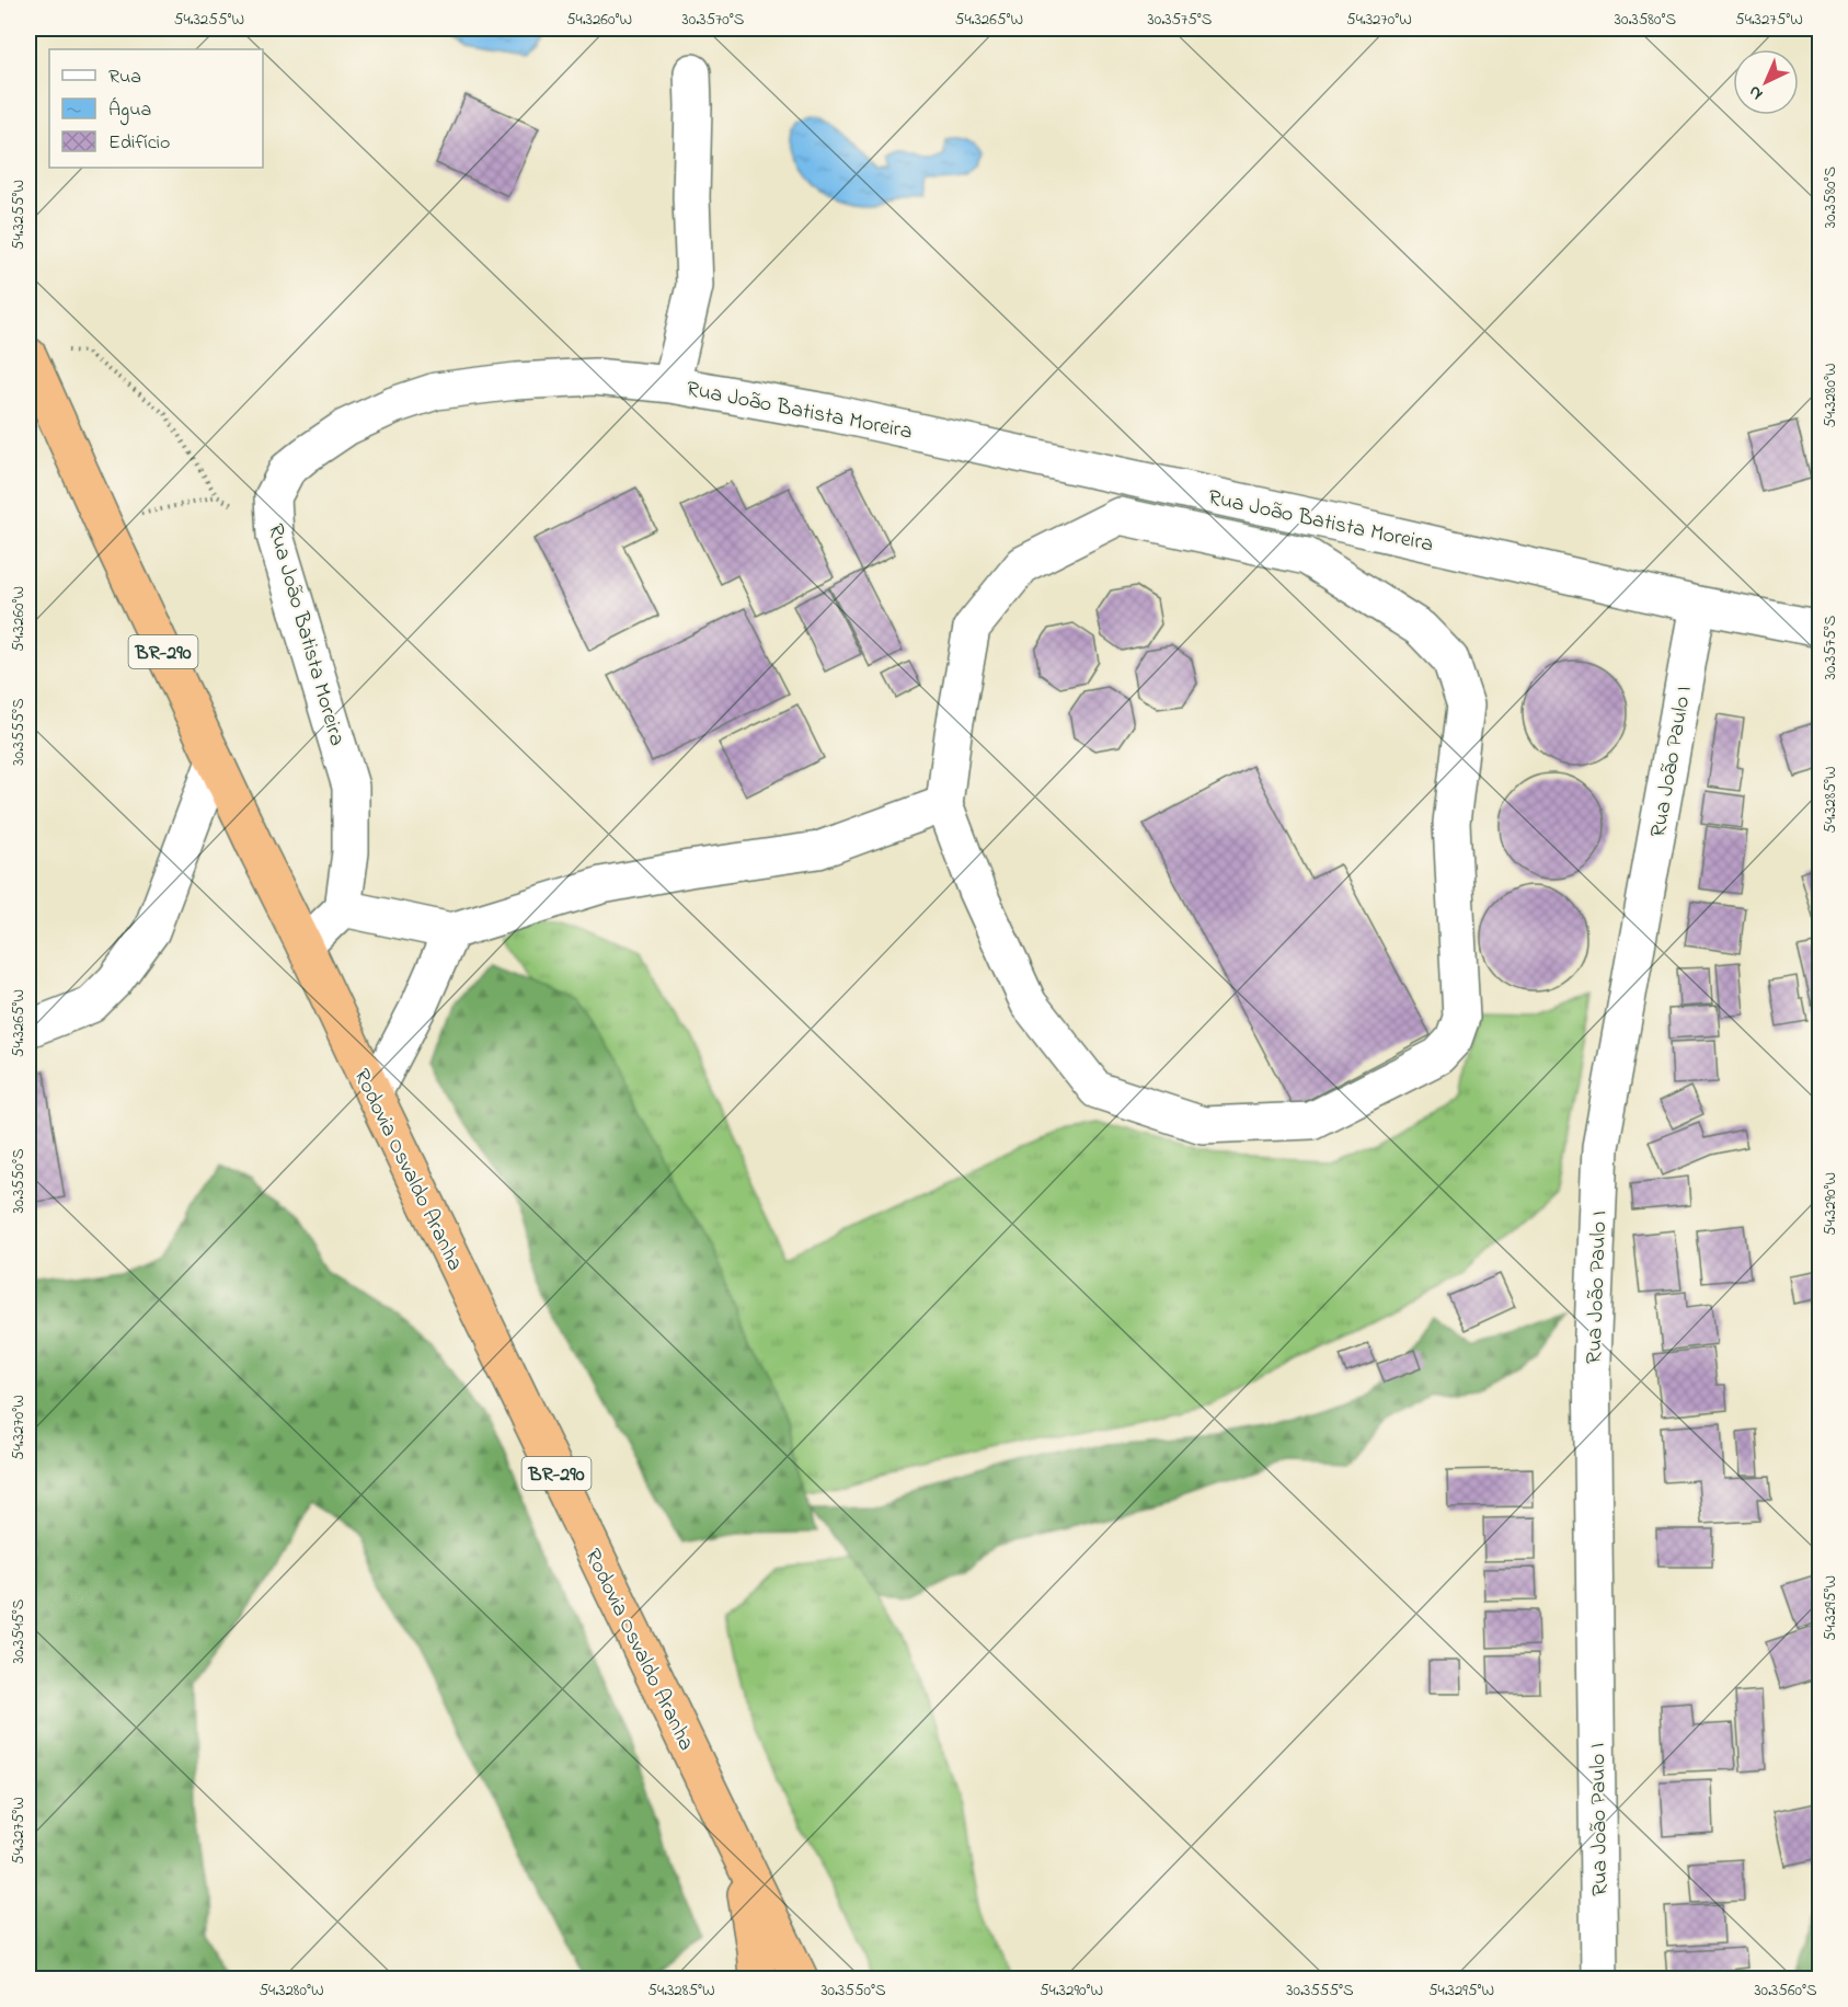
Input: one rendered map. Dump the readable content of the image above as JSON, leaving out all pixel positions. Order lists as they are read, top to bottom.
{
  "streets": {
    "highway": ["BR-290", "Rodovia Osvaldo Aranha"],
    "street": ["Rua João Batista Moreira", "Rua João Paulo I"]
  },
  "crossings": [
    ["Rua João Batista Moreira", "Rua João Paulo I"]
  ],
  "legend": ["Rua", "Água", "Edifício"],
  "north": "bottom left",
  "coordinates": [
    "54.3255°W",
    "54.3260°W",
    "30.3570°S",
    "54.3265°W",
    "30.3575°S",
    "54.3270°W",
    "30.3580°S",
    "54.3275°W",
    "54.3280°W",
    "30.3555°S",
    "54.3285°W",
    "30.3550°S",
    "54.3290°W",
    "54.3295°W",
    "30.3545°S",
    "30.3560°S"
  ]
}
